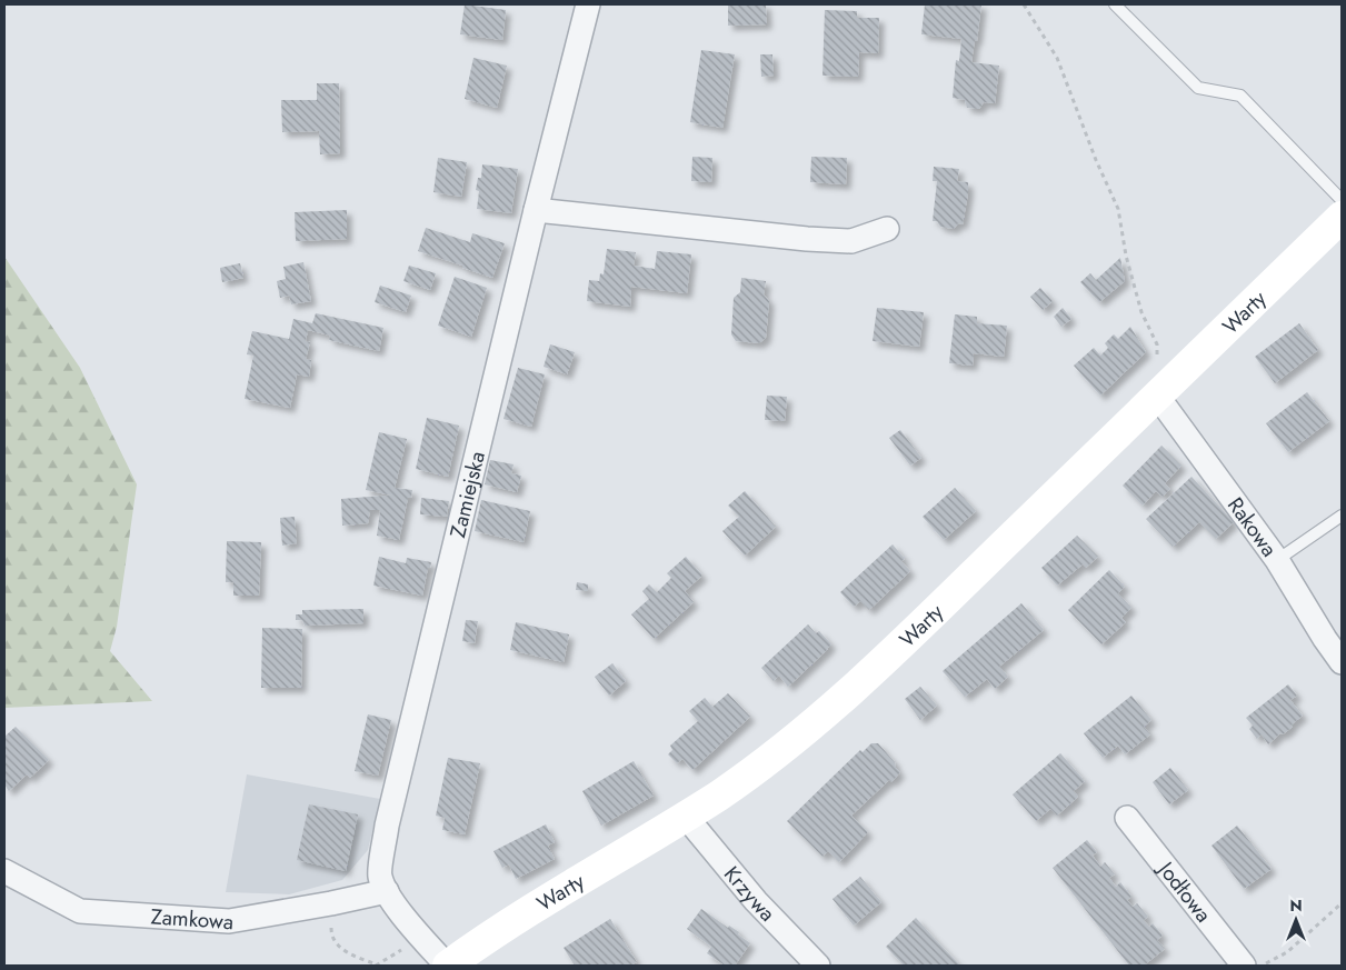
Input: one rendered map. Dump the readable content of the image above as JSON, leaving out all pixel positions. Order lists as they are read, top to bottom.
{
  "streets": {
    "main road": ["Warty"],
    "street": [
      "Zamiejska",
      "Rakowa",
      "Jodłowa",
      "Krzywa",
      "Zamkowa"
    ]
  },
  "crossings": [
    ["Warty", "Zamiejska"],
    ["Warty", "Rakowa"],
    ["Warty", "Krzywa"],
    ["Zamiejska", "Zamkowa"]
  ],
  "north": "top"
}
